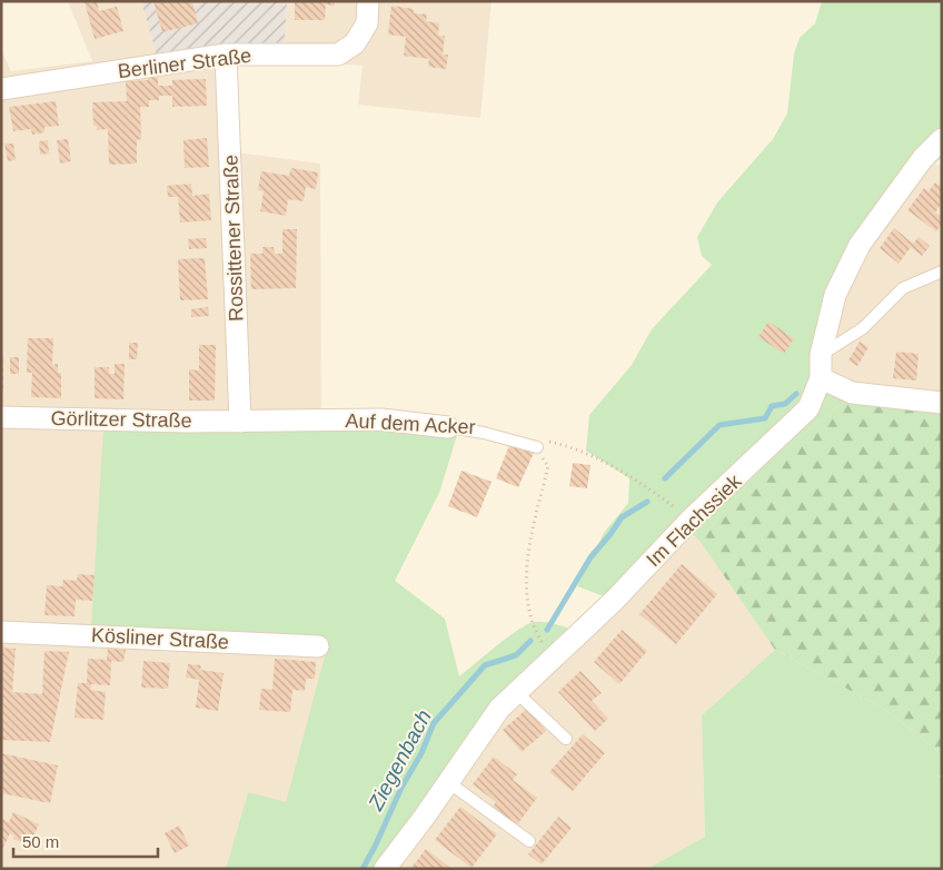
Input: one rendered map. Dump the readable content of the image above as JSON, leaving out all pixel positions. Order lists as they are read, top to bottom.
{
  "streets": {
    "street": [
      "Berliner Straße",
      "Rossittener Straße",
      "Görlitzer Straße",
      "Auf dem Acker",
      "Im Flachssiek",
      "Kösliner Straße"
    ]
  },
  "crossings": [
    ["Berliner Straße", "Rossittener Straße"],
    ["Rossittener Straße", "Görlitzer Straße"],
    ["Rossittener Straße", "Auf dem Acker"],
    ["Görlitzer Straße", "Auf dem Acker"]
  ],
  "water": ["Ziegenbach"],
  "scale_bar": "50 m"
}
